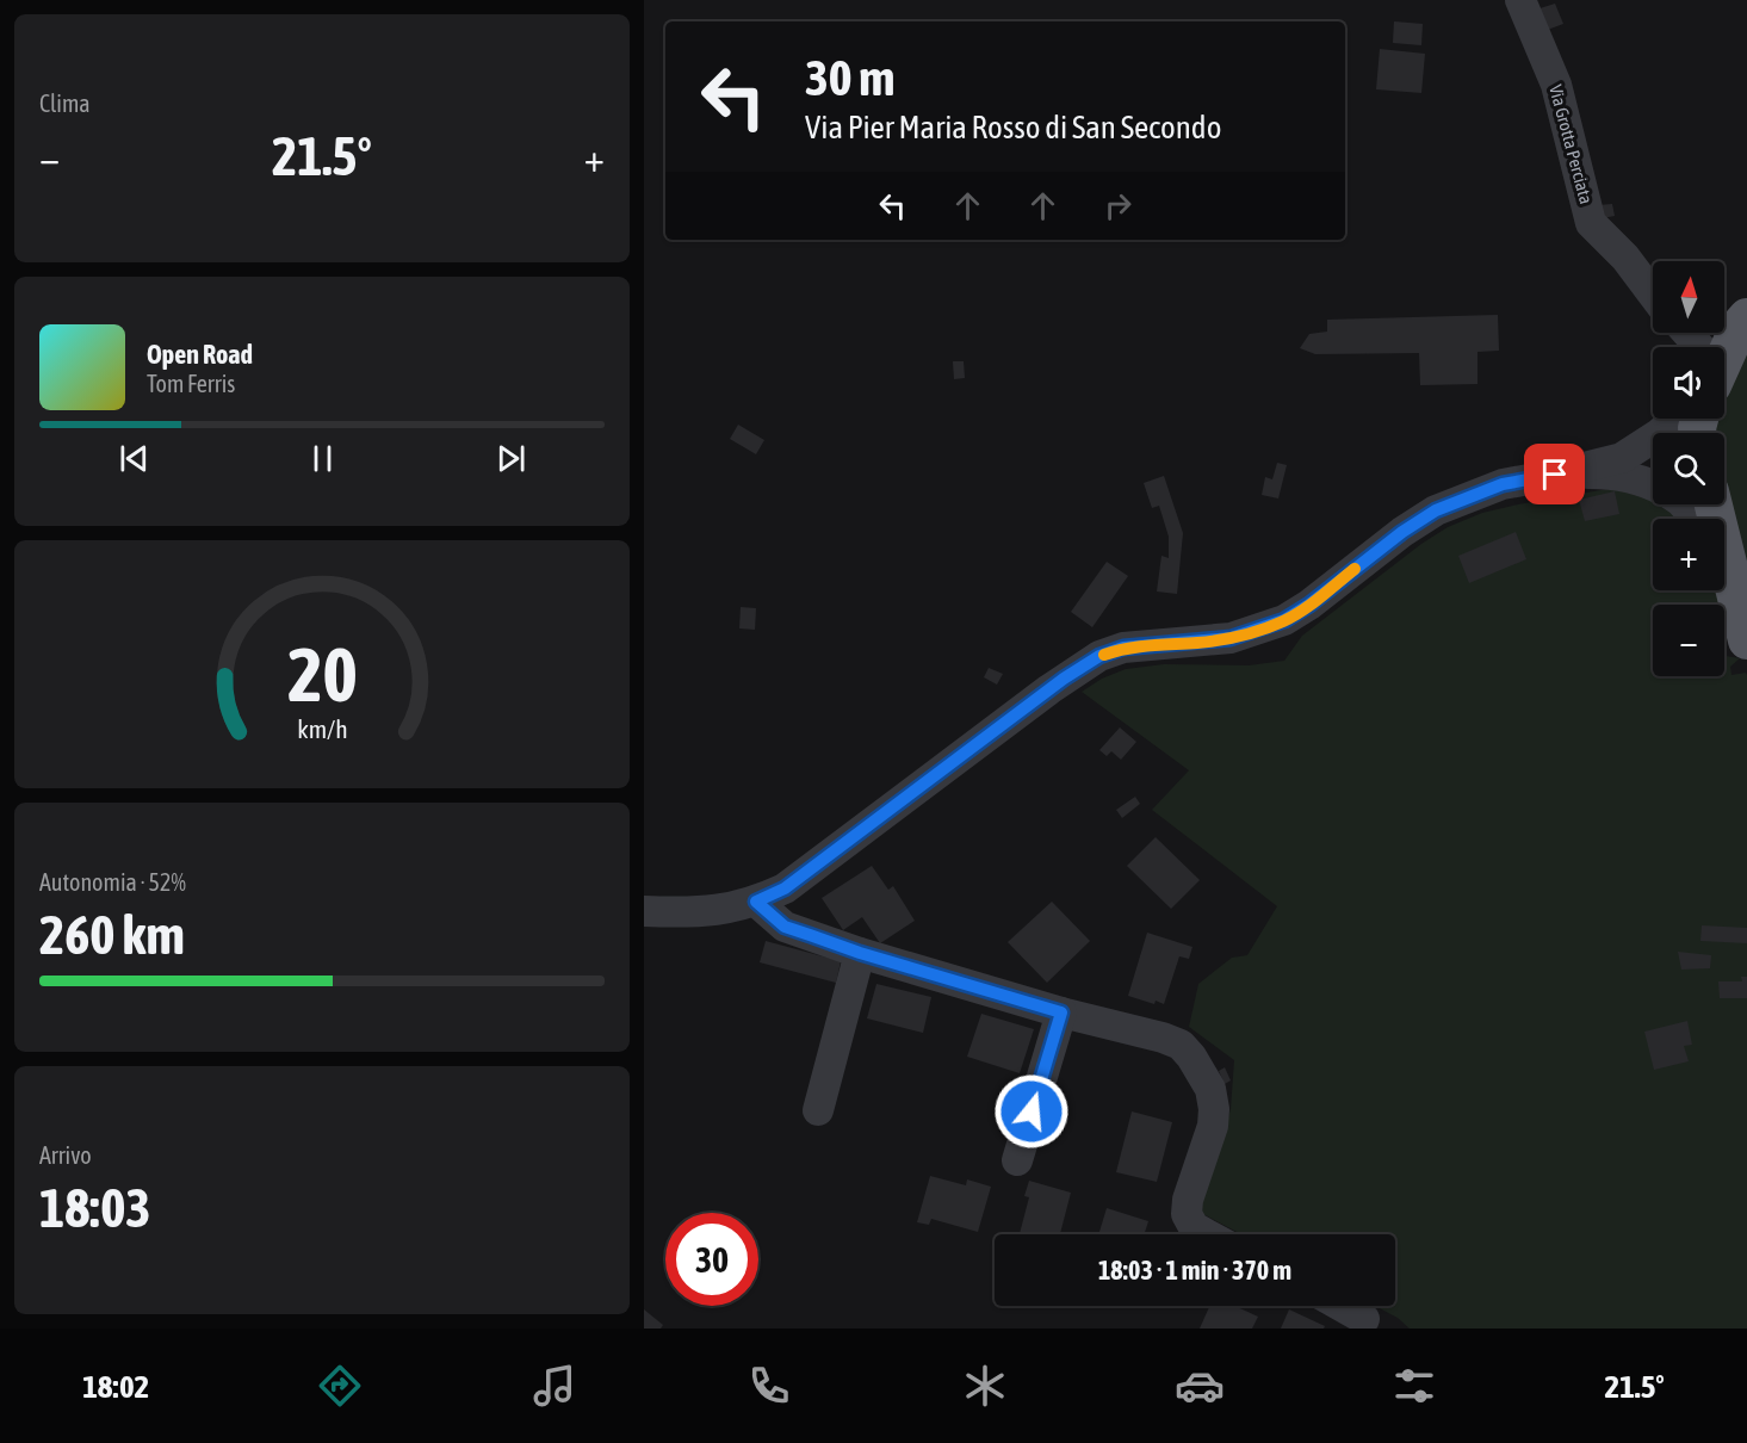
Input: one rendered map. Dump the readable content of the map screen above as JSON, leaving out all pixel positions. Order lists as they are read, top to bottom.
{
  "streets": {
    "street": ["Via Grotta Perciata"]
  },
  "north": "top",
  "page": {
    "tile": [
      "Clima",
      ["Autonomia · 52%", "260 km"],
      ["Arrivo", "18:03"]
    ],
    "turn": ["30 m", "Via Pier Maria Rosso di San Secondo"],
    "heat": ["−", "21.5°", "+"],
    "map_buttons": ["+", "−"],
    "song": ["Open Road", "Tom Ferris"],
    "limit": "30",
    "trip": "18:03 · 1 min · 370 m",
    "tabs": ["18:02", "21.5°"],
    "gauge": ["20", "km/h"]
  }
}
